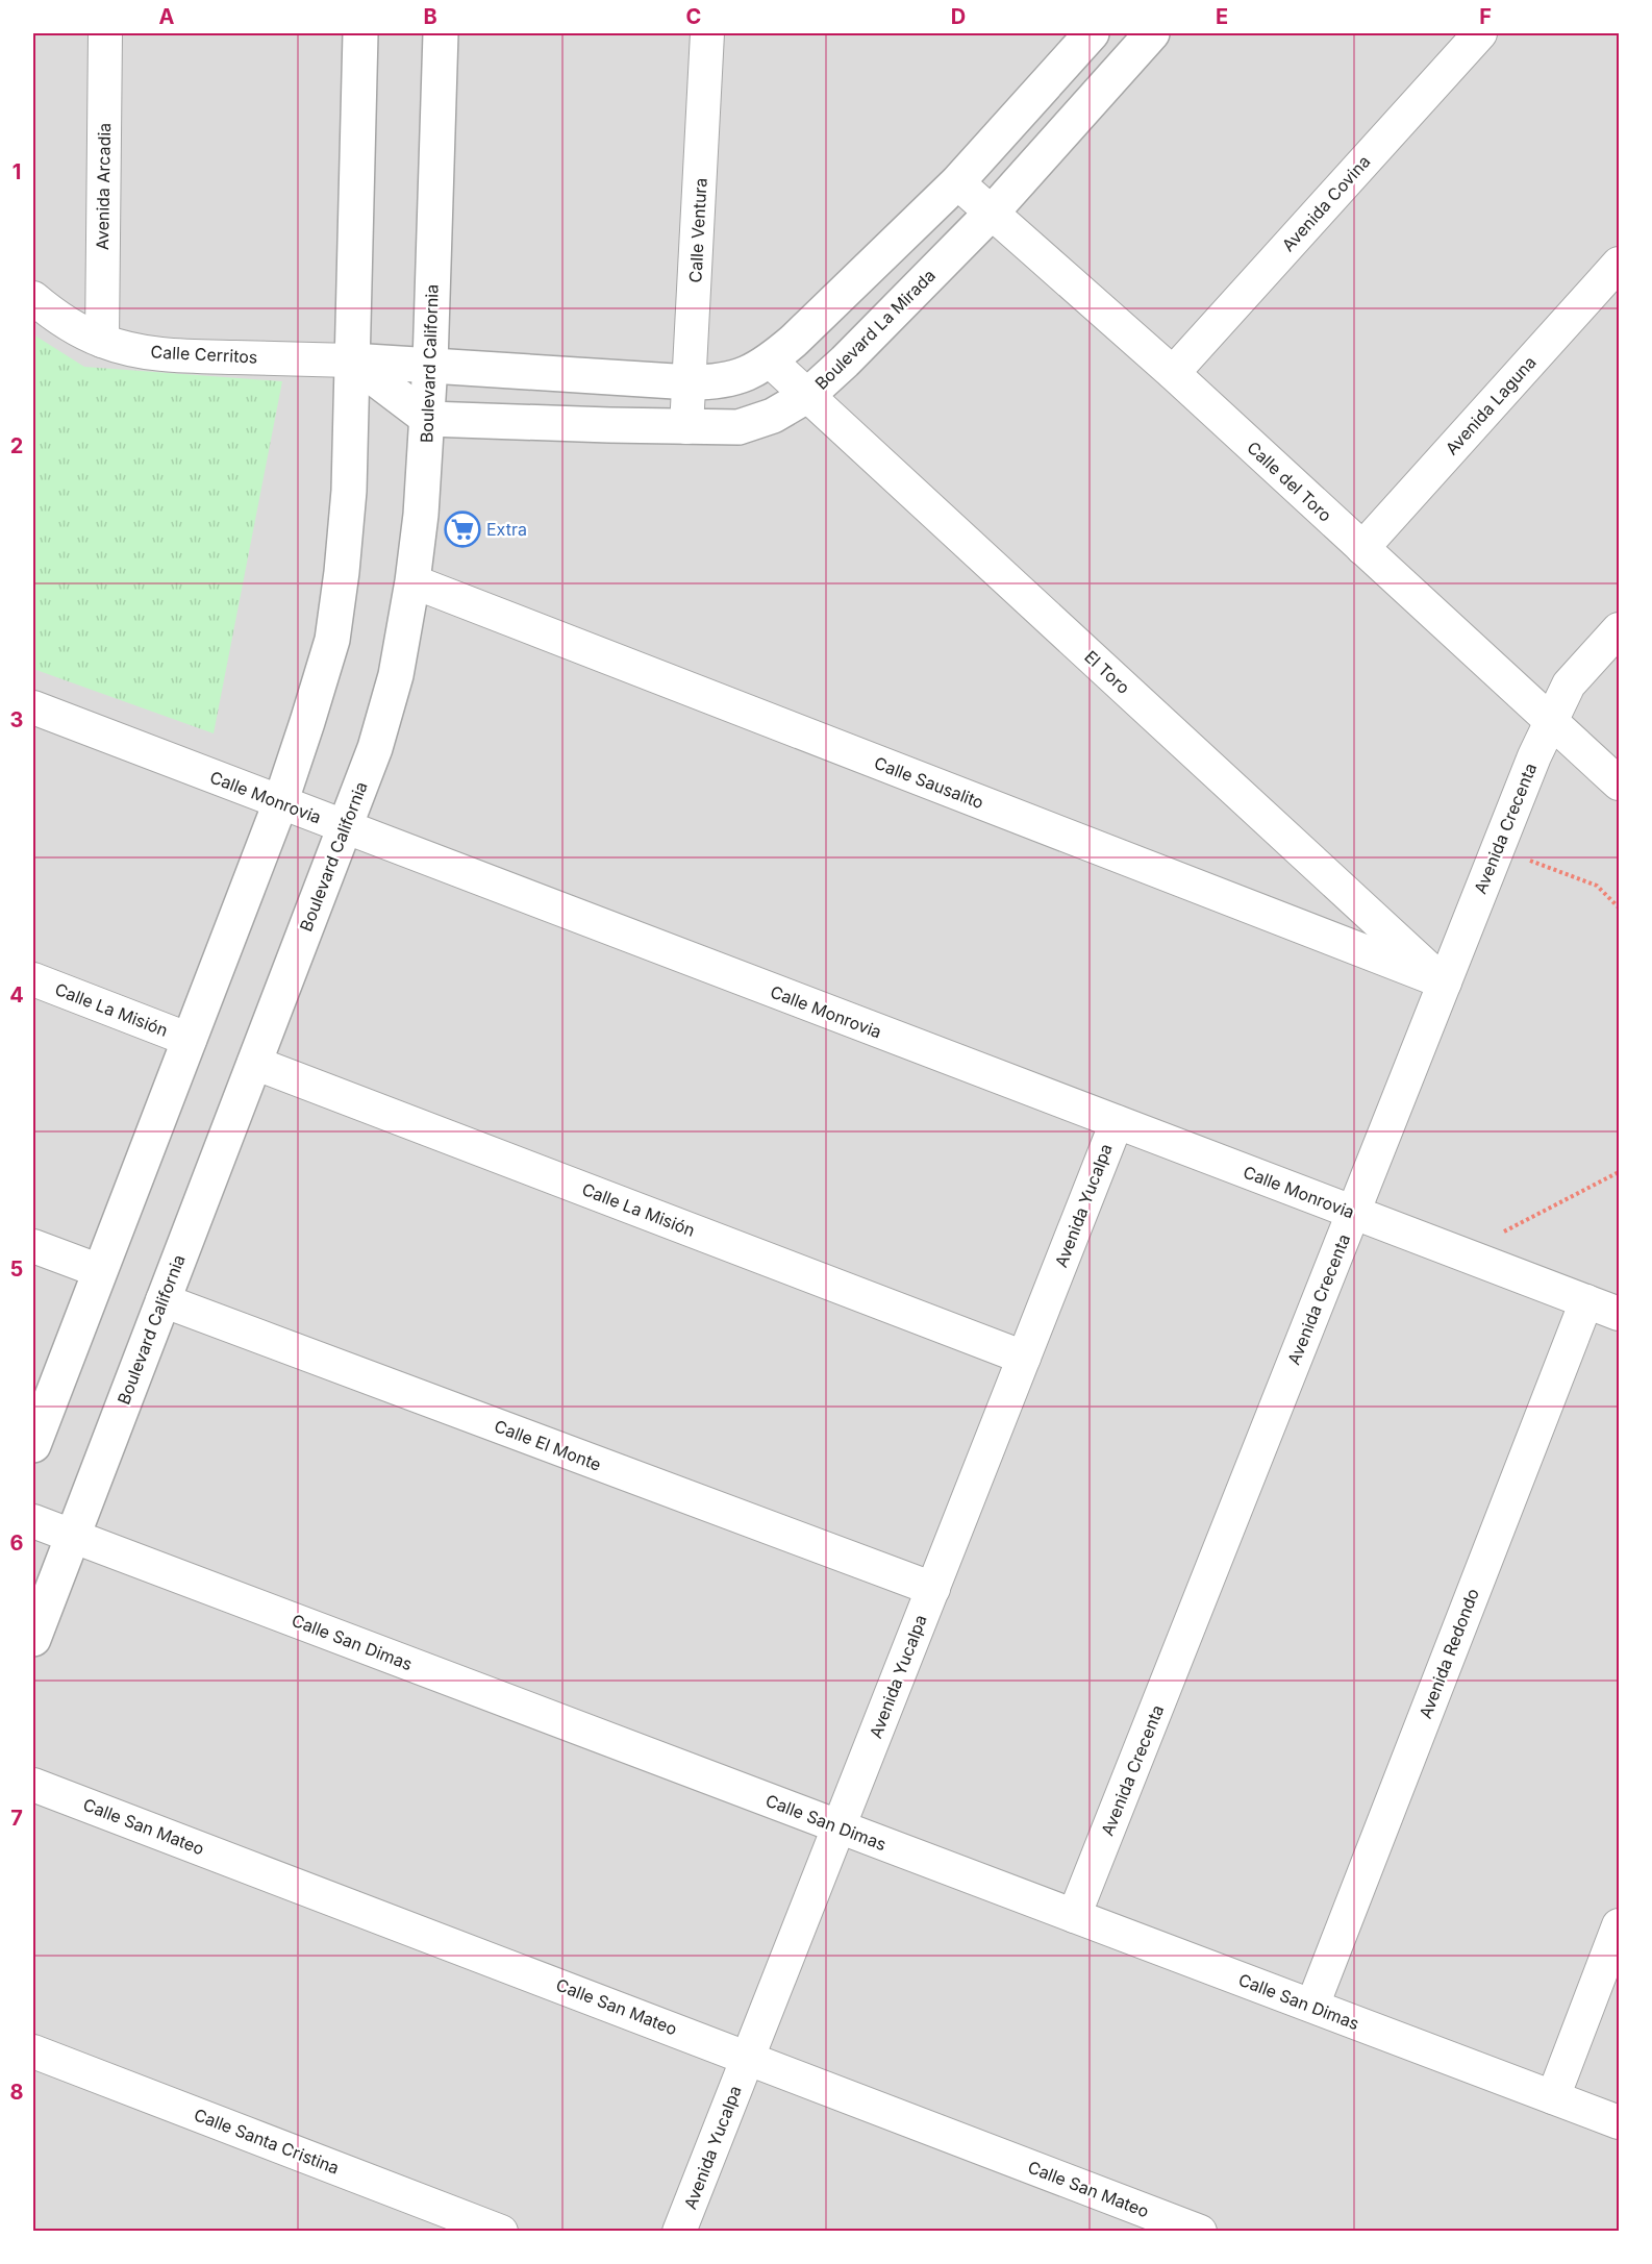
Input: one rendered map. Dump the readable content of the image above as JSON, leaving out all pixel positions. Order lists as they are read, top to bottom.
{
  "streets": {
    "street": [
      "Avenida Arcadia",
      "Avenida Covina",
      "Calle Ventura",
      "Boulevard La Mirada",
      "Calle Cerritos",
      "Boulevard California",
      "Avenida Laguna",
      "Calle del Toro",
      "El Toro",
      "Calle Sausalito",
      "Calle Monrovia",
      "Avenida Crecenta",
      "Calle La Misión",
      "Avenida Yucalpa",
      "Calle El Monte",
      "Calle San Dimas",
      "Avenida Redondo",
      "Calle San Mateo",
      "Calle Santa Cristina"
    ]
  },
  "crossings": [
    ["Avenida Arcadia", "Calle Cerritos"],
    ["Avenida Covina", "Calle del Toro"],
    ["Calle Ventura", "Boulevard La Mirada"],
    ["Boulevard La Mirada", "Boulevard California"],
    ["Boulevard La Mirada", "Calle del Toro"],
    ["Boulevard La Mirada", "El Toro"],
    ["Calle Cerritos", "Boulevard California"],
    ["Boulevard California", "Calle Sausalito"],
    ["Boulevard California", "Calle Monrovia"],
    ["Boulevard California", "Calle La Misión"],
    ["Boulevard California", "Calle El Monte"],
    ["Boulevard California", "Calle San Dimas"],
    ["Avenida Laguna", "Calle del Toro"],
    ["Calle del Toro", "Avenida Crecenta"],
    ["El Toro", "Calle Sausalito"],
    ["El Toro", "Avenida Crecenta"],
    ["Calle Sausalito", "Avenida Crecenta"],
    ["Calle Monrovia", "Avenida Crecenta"],
    ["Calle Monrovia", "Avenida Yucalpa"],
    ["Calle Monrovia", "Avenida Redondo"],
    ["Avenida Crecenta", "Calle San Dimas"],
    ["Calle La Misión", "Avenida Yucalpa"],
    ["Avenida Yucalpa", "Calle El Monte"],
    ["Avenida Yucalpa", "Calle San Dimas"],
    ["Avenida Yucalpa", "Calle San Mateo"],
    ["Calle San Dimas", "Avenida Redondo"]
  ],
  "places": {
    "supermarket": ["Extra"]
  },
  "grid": {
    "columns": [
      "A",
      "B",
      "C",
      "D",
      "E",
      "F"
    ],
    "rows": [
      "1",
      "2",
      "3",
      "4",
      "5",
      "6",
      "7",
      "8"
    ]
  }
}
